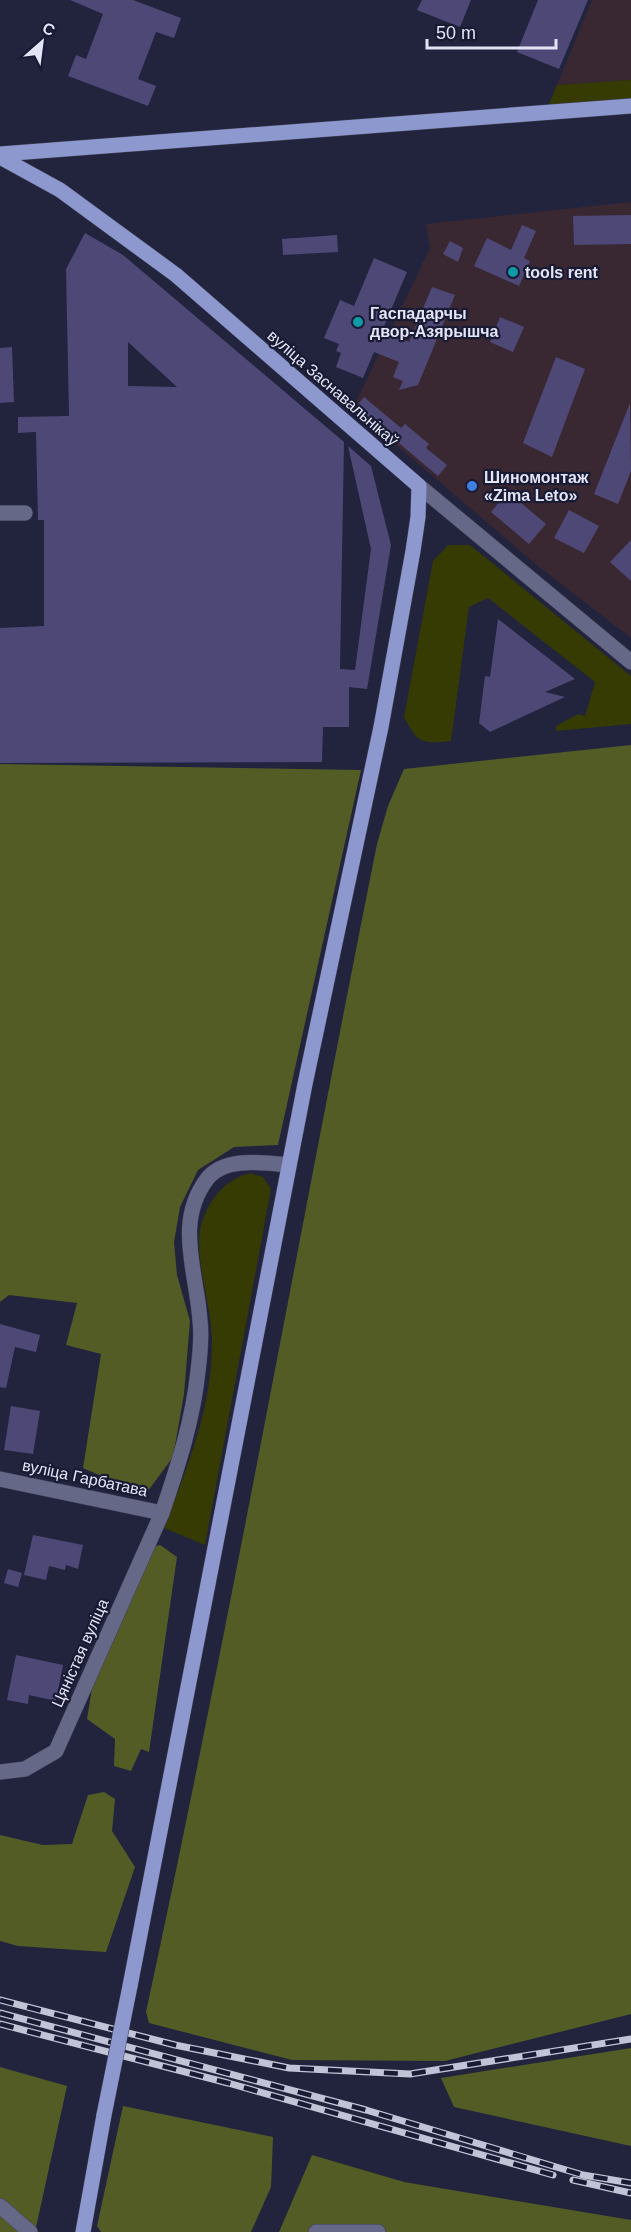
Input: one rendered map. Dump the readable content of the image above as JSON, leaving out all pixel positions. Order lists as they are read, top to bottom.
{
  "streets": {
    "main road": ["вуліца Заснавальнікаў"],
    "street": ["вуліца Гарбатава", "Цяністая вуліца"]
  },
  "crossings": [
    ["вуліца Гарбатава", "Цяністая вуліца"]
  ],
  "places": ["tools rent", "Гаспадарчы двор-Азярышча", "Шиномонтаж «Zima Leto»"],
  "scale_bar": "50 m",
  "north": "top right"
}
